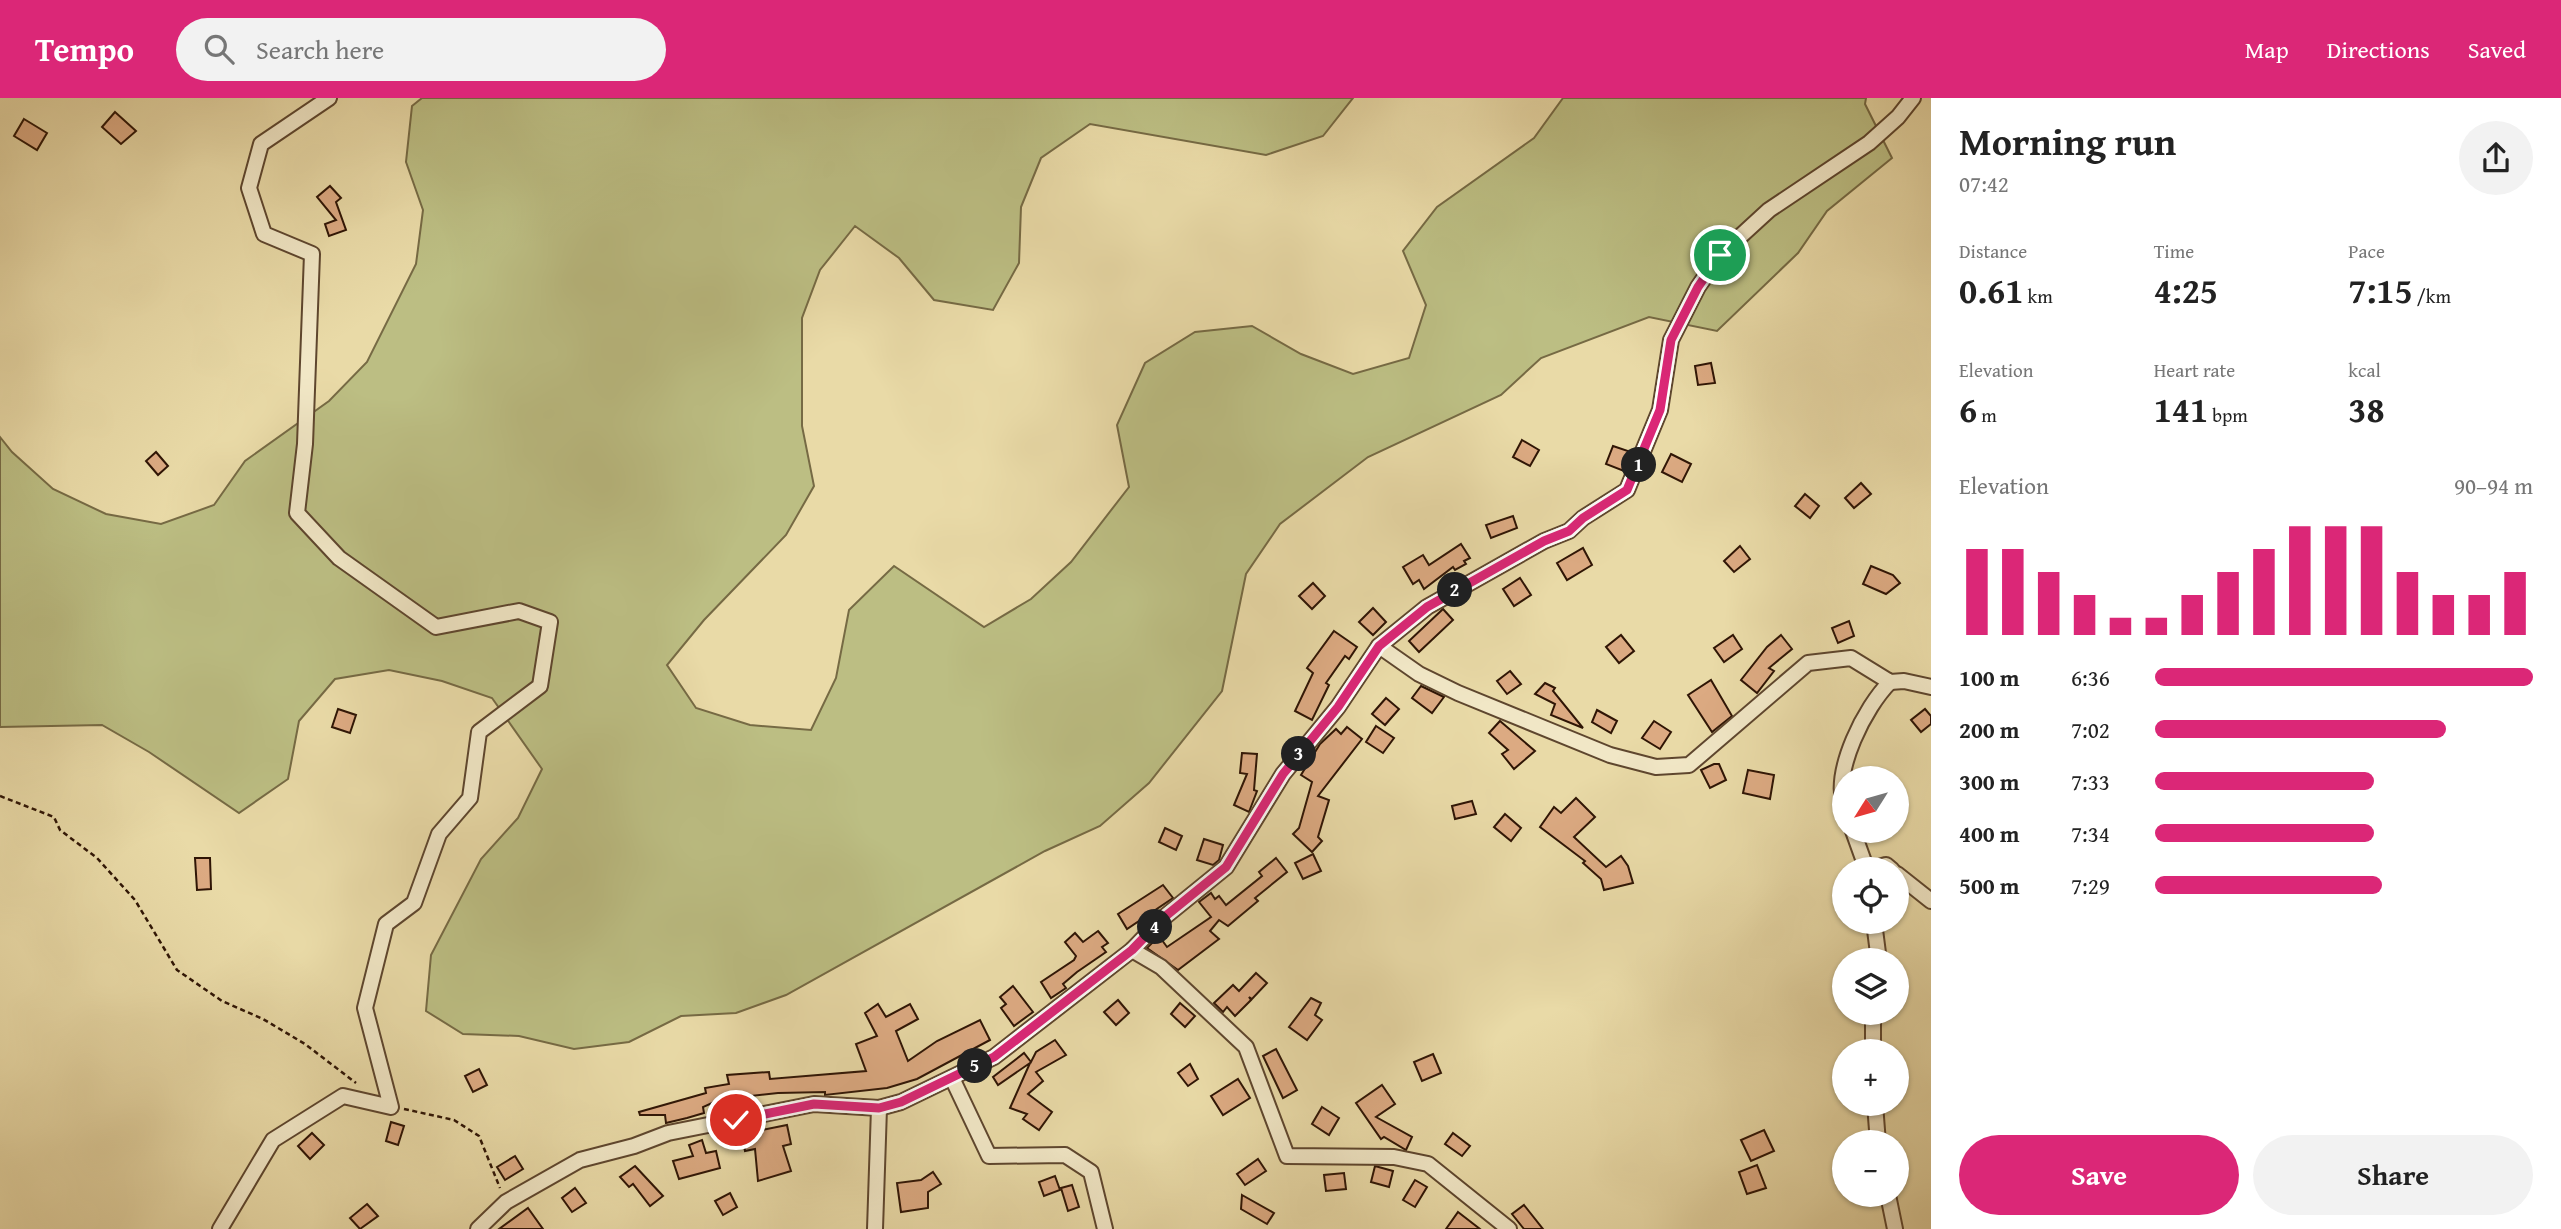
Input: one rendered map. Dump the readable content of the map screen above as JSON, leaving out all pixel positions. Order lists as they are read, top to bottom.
{
  "north": "bottom left",
  "page": {
    "header": "Tempo",
    "search": "Search here",
    "nav": ["Map", "Directions", "Saved"],
    "heading": ["Morning run", "07:42"],
    "stats": [
      ["Distance", "0.61 km"],
      ["Time", "4:25"],
      ["Pace", "7:15 /km"],
      ["Elevation", "6 m"],
      ["Heart rate", "141 bpm"],
      ["kcal", "38"]
    ],
    "pins": [
      "1",
      "2",
      "3",
      "4",
      "5"
    ],
    "chart": ["Elevation", "90–94 m"],
    "list": [
      {
        "name": "100 m",
        "note": "6:36"
      },
      {
        "name": "200 m",
        "note": "7:02"
      },
      {
        "name": "300 m",
        "note": "7:33"
      },
      {
        "name": "400 m",
        "note": "7:34"
      },
      {
        "name": "500 m",
        "note": "7:29"
      }
    ],
    "map_buttons": ["+", "−"],
    "buttons": ["Save", "Share"]
  }
}
